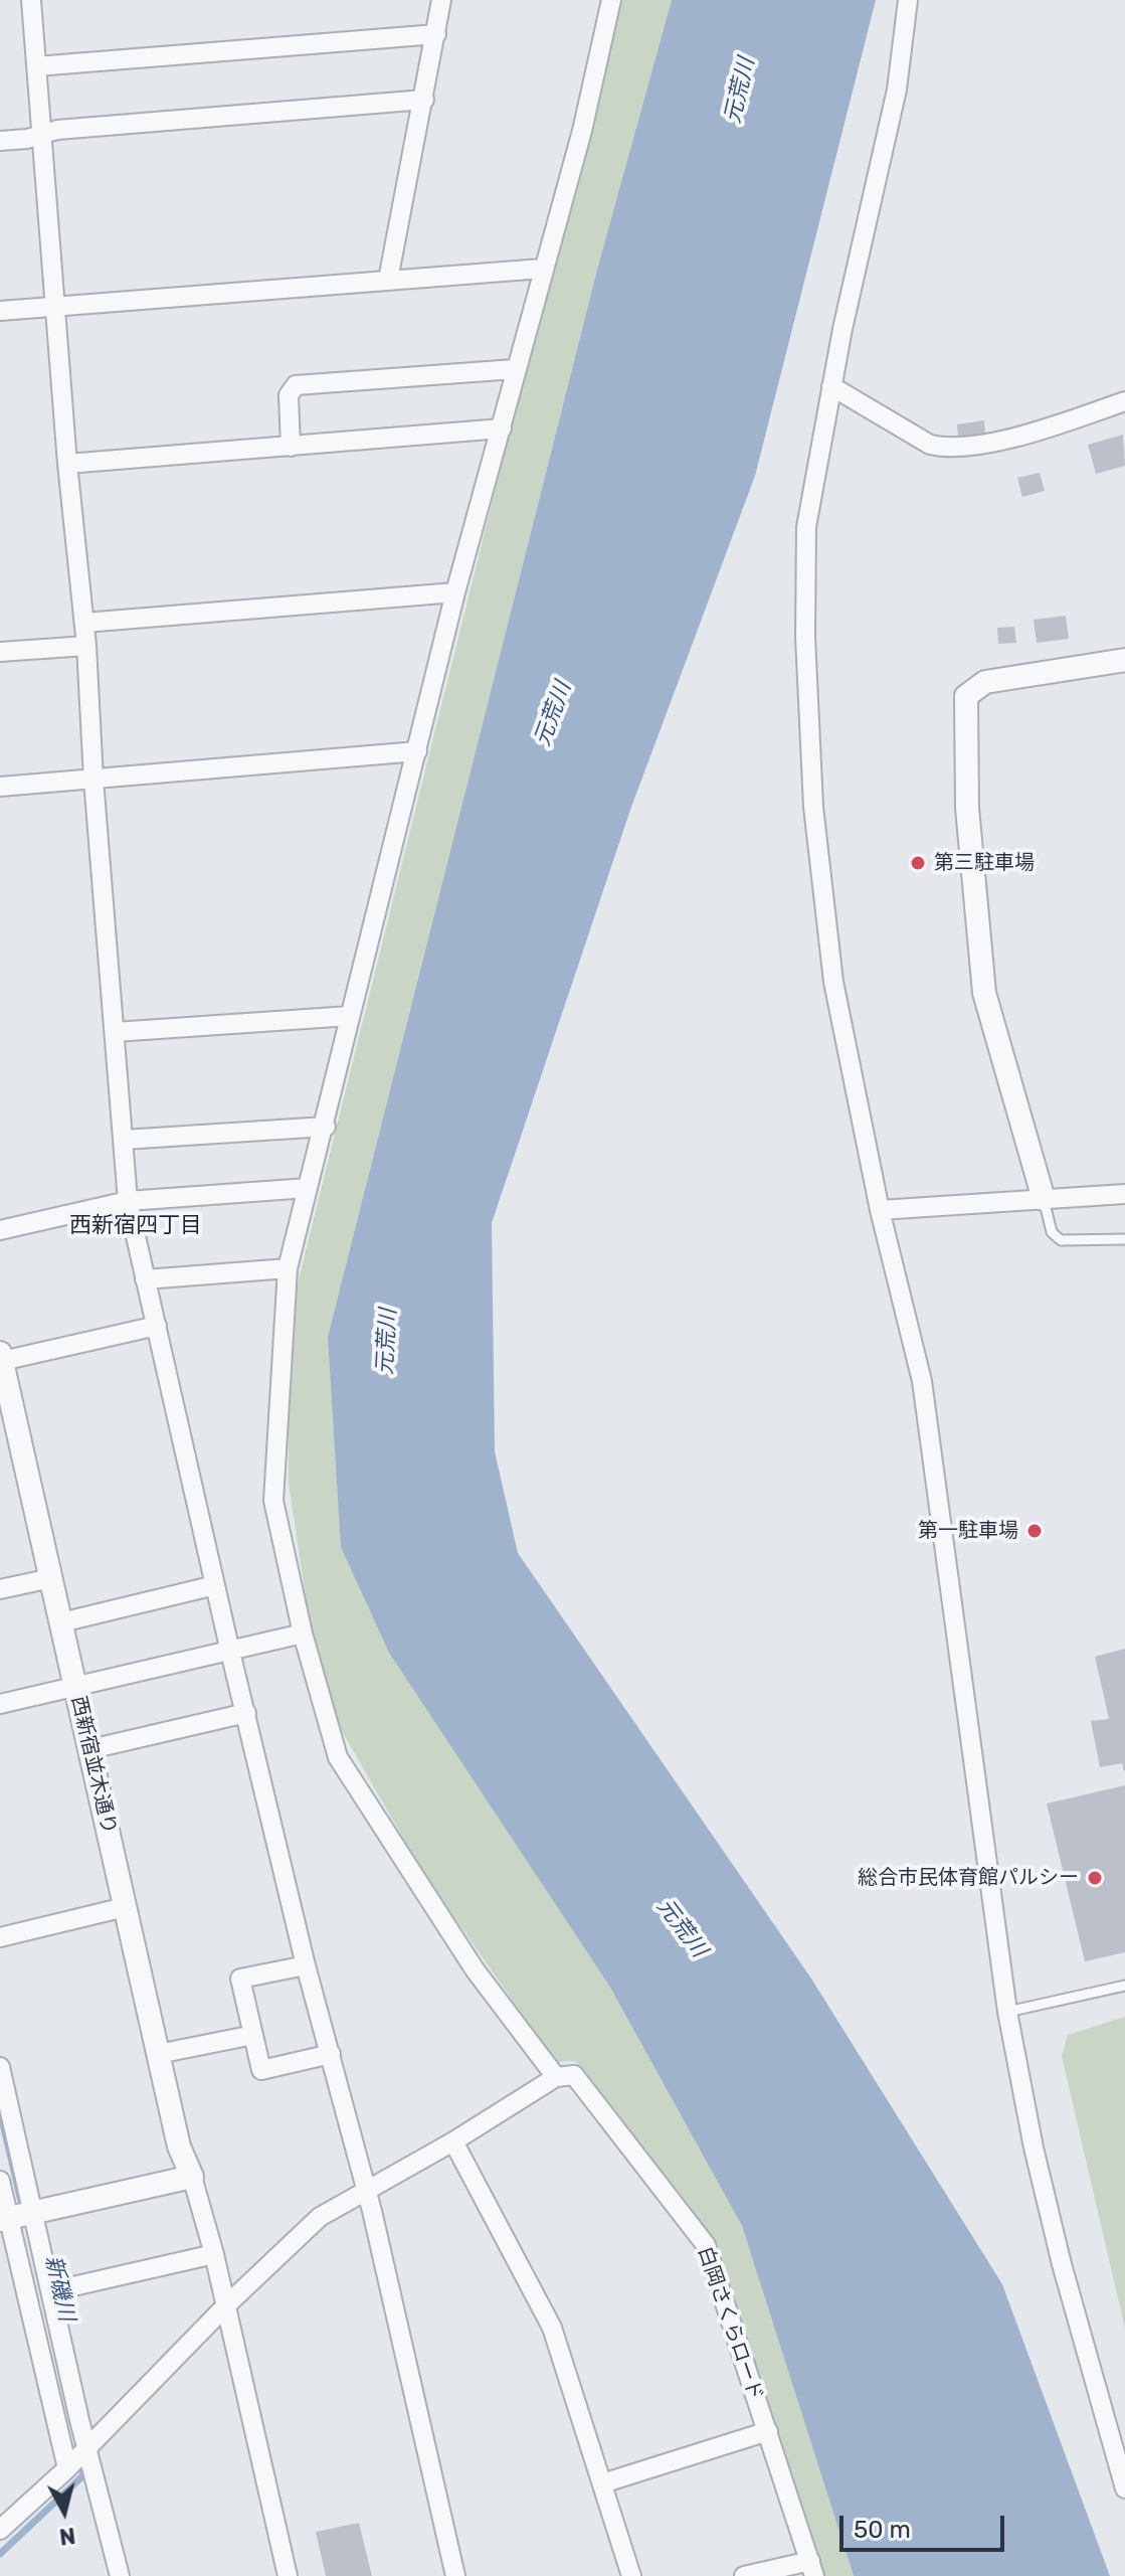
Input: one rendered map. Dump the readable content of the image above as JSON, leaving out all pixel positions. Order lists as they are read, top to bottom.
{
  "streets": {
    "street": ["西新宿並木通り", "白岡さくらロード"]
  },
  "districts": ["西新宿四丁目"],
  "water": ["元荒川", "新磯川"],
  "places": ["第三駐車場", "第一駐車場", "総合市民体育館パルシー"],
  "scale_bar": "50 m",
  "north": "bottom"
}
